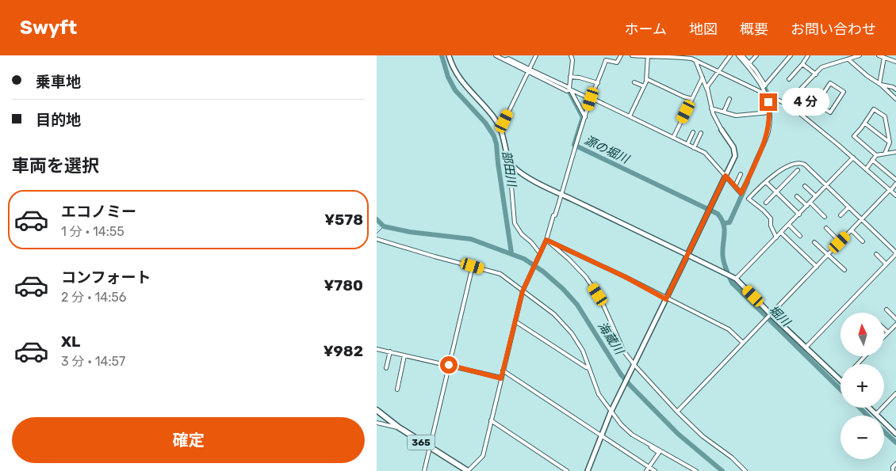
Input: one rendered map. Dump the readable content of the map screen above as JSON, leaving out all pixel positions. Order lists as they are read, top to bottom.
{
  "streets": {
    "highway": ["365"]
  },
  "water": [
    "源の堀川",
    "部田川",
    "堀川",
    "海蔵川"
  ],
  "north": "top",
  "page": {
    "header": "Swyft",
    "nav": [
      "ホーム",
      "地図",
      "概要",
      "お問い合わせ"
    ],
    "banner": ["乗車地", "目的地"],
    "bubble": "4 分",
    "heading": "車両を選択",
    "list": [
      {
        "name": "エコノミー",
        "note": "1 分 · 14:55",
        "value": "¥578"
      },
      {
        "name": "コンフォート",
        "note": "2 分 · 14:56",
        "value": "¥780"
      },
      {
        "name": "XL",
        "note": "3 分 · 14:57",
        "value": "¥982"
      }
    ],
    "map_buttons": ["+", "−"],
    "buttons": "確定"
  }
}
